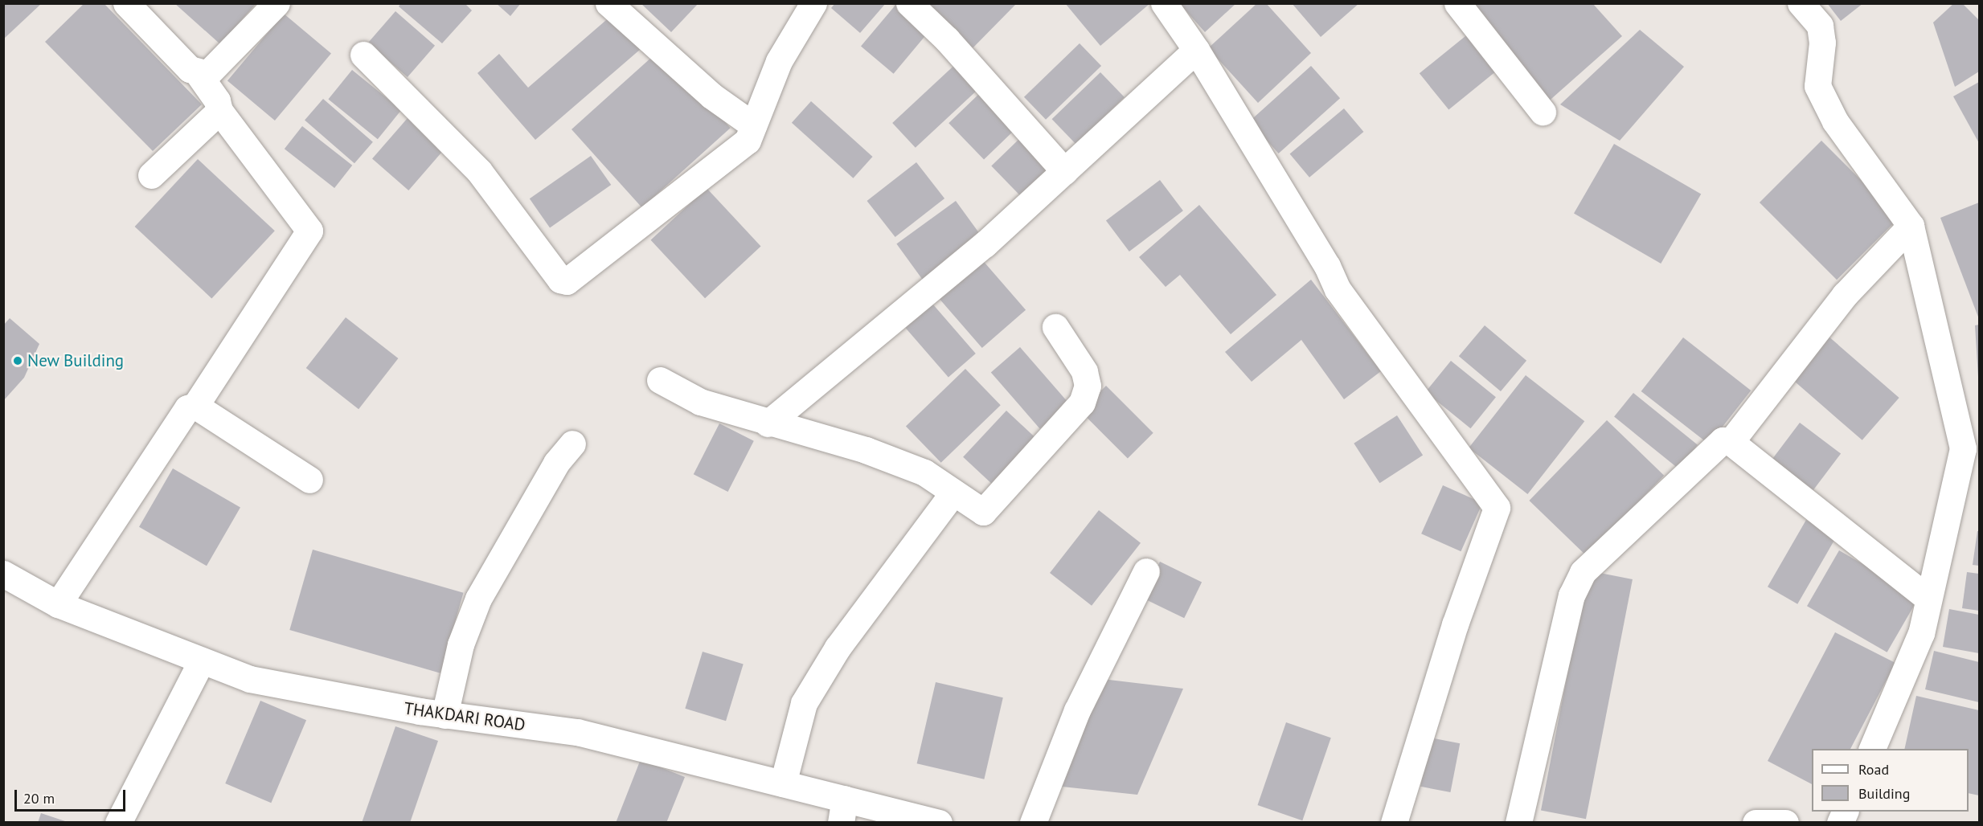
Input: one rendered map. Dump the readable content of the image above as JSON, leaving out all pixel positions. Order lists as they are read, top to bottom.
{
  "streets": {
    "street": ["THAKDARI ROAD"]
  },
  "places": ["New Building"],
  "legend": ["Road", "Building"],
  "scale_bar": "20 m"
}
